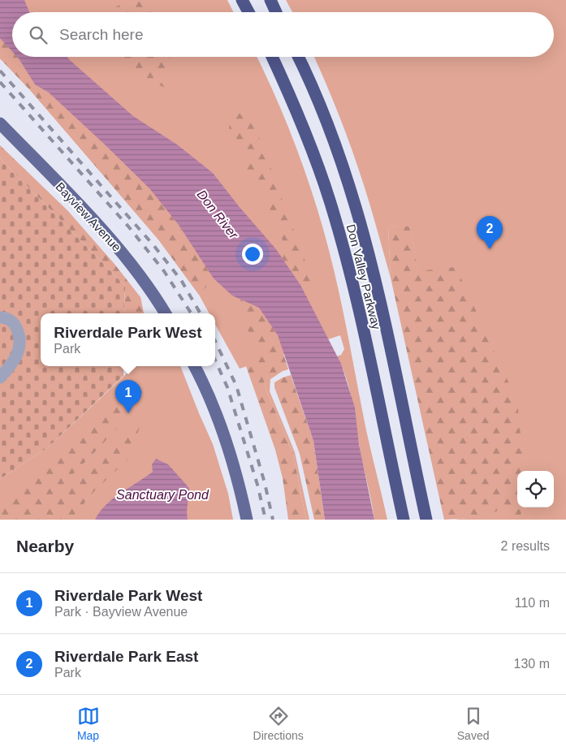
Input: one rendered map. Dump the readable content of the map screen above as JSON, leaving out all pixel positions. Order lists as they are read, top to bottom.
{
  "streets": {
    "highway": ["Don Valley Parkway"],
    "main road": ["Bayview Avenue"]
  },
  "water": ["Don River", "Sanctuary Pond"],
  "page": {
    "search": "Search here",
    "pins": ["2", "1"],
    "popup": ["Riverdale Park West", "Park"],
    "heading": ["Nearby", "2 results"],
    "list": [
      {
        "mark": "1",
        "name": "Riverdale Park West",
        "note": "Park · Bayview Avenue",
        "value": "110 m"
      },
      {
        "mark": "2",
        "name": "Riverdale Park East",
        "note": "Park",
        "value": "130 m"
      }
    ],
    "nav": ["Map", "Directions", "Saved"]
  }
}
